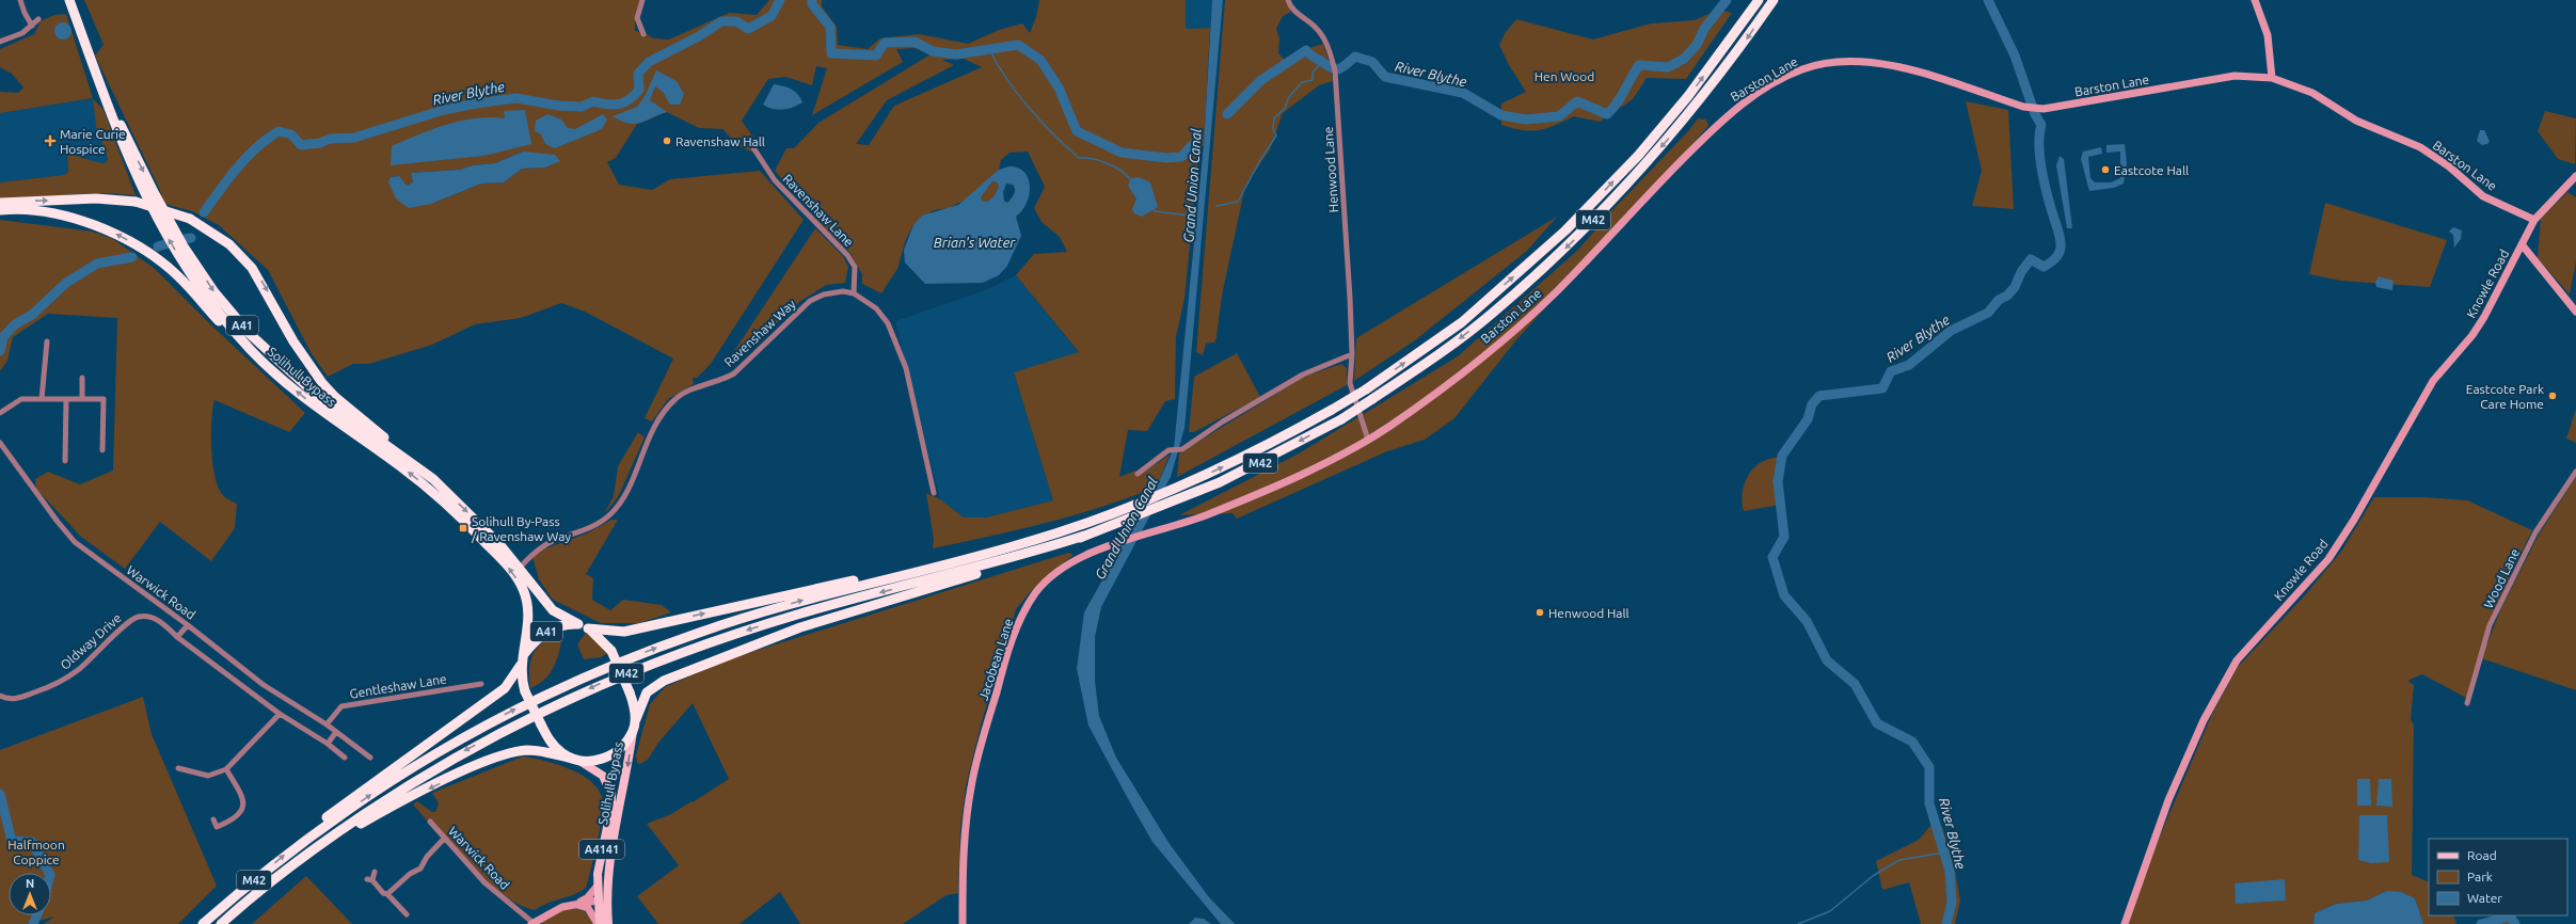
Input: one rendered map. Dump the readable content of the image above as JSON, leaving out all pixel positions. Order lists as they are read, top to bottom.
{
  "streets": {
    "highway": ["M42", "A41", "Solihull Bypass"],
    "main road": ["A4141"],
    "street": [
      "Barston Lane",
      "Henwood Lane",
      "Ravenshaw Lane",
      "Knowle Road",
      "Ravenshaw Way",
      "Wood Lane",
      "Warwick Road",
      "Oldway Drive",
      "Jacobean Lane",
      "Gentleshaw Lane"
    ]
  },
  "crossings": [
    ["Barston Lane", "Knowle Road"],
    ["Barston Lane", "Jacobean Lane"],
    ["Ravenshaw Lane", "Ravenshaw Way"],
    ["A41", "Solihull Bypass"],
    ["Ravenshaw Way", "Solihull Bypass"],
    ["Solihull Bypass", "A4141"],
    ["Warwick Road", "Oldway Drive"],
    ["Warwick Road", "Gentleshaw Lane"]
  ],
  "water": ["River Blythe", "Grand Union Canal", "Brian's Water"],
  "parks": ["Hen Wood", "Halfmoon Coppice"],
  "places": {
    "health": ["Marie Curie Hospice"],
    "other": [
      "Ravenshaw Hall",
      "Eastcote Hall",
      "Eastcote Park Care Home",
      "Henwood Hall"
    ],
    "transit": ["Solihull By-Pass / Ravenshaw Way"]
  },
  "legend": ["Road", "Park", "Water"],
  "north": "top"
}
